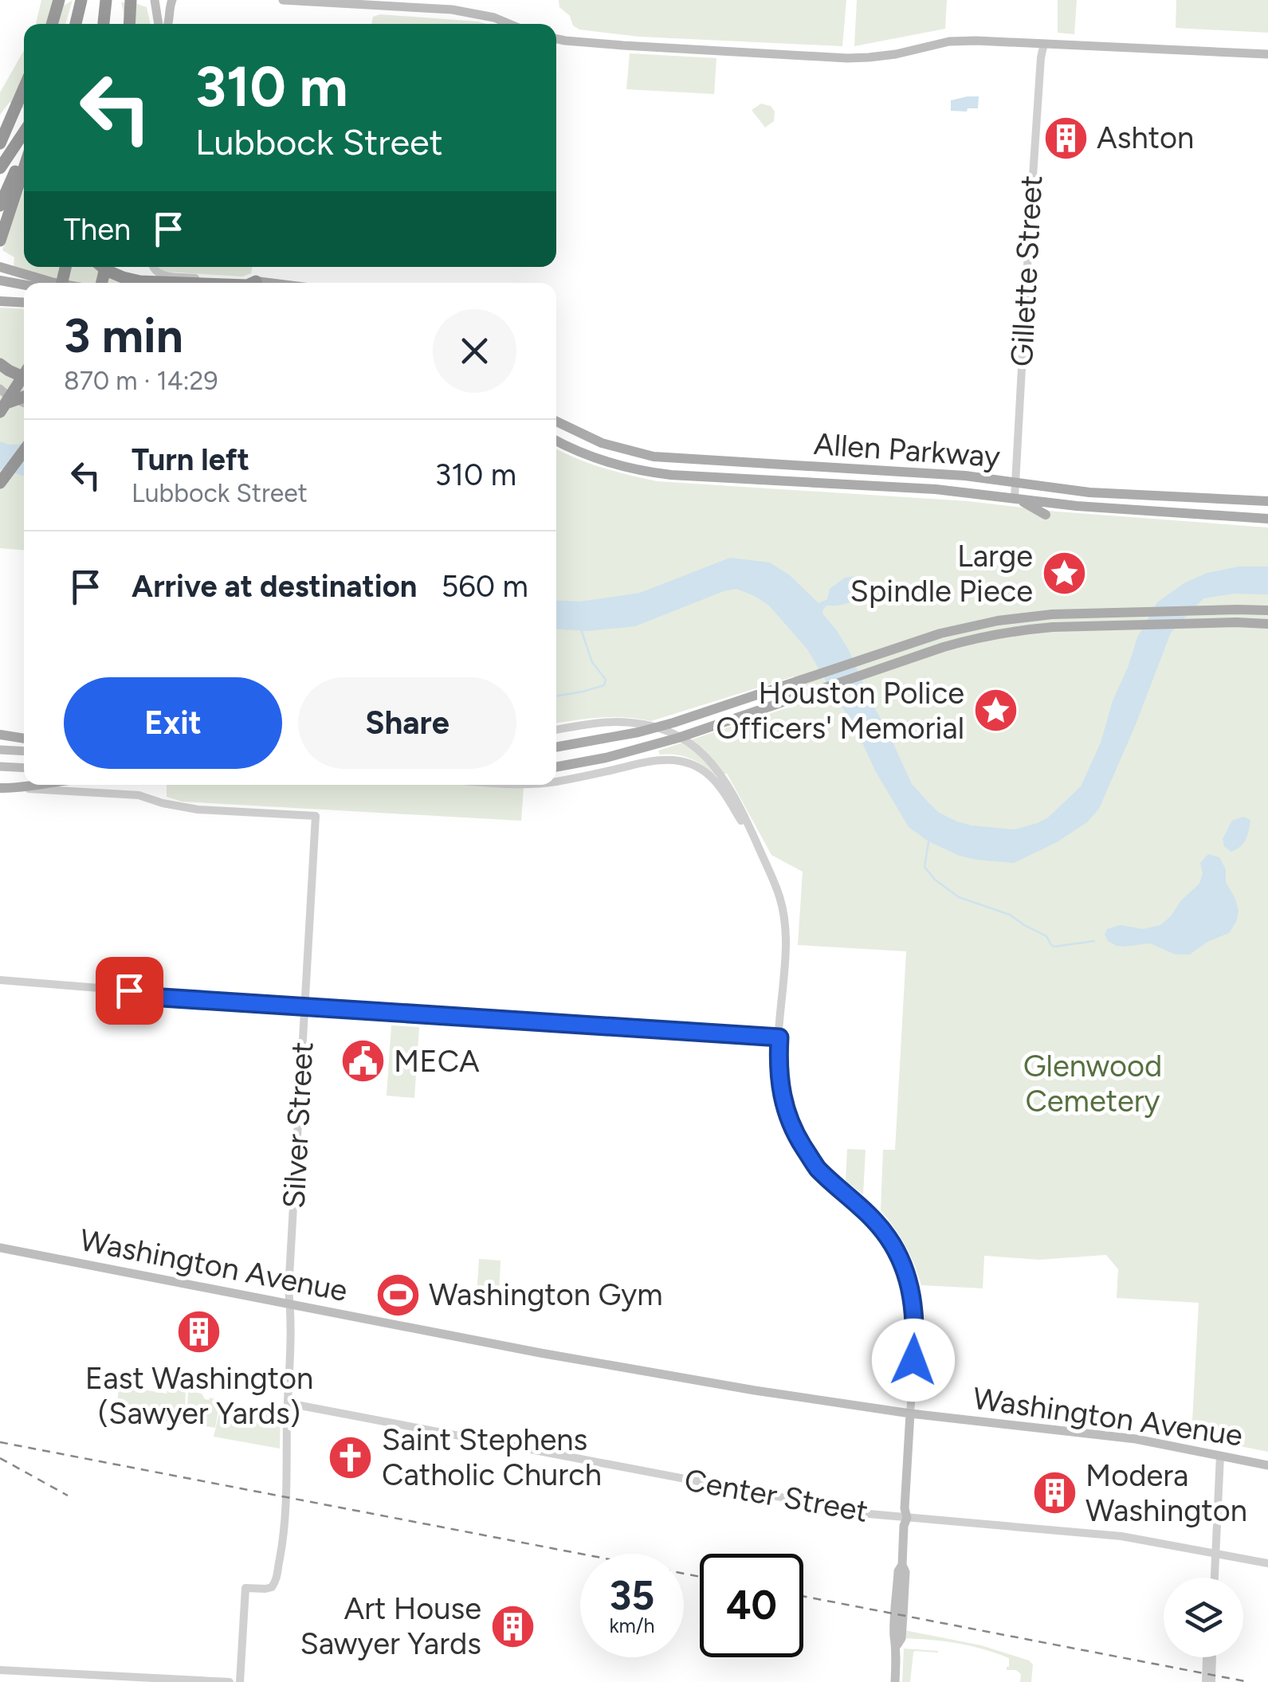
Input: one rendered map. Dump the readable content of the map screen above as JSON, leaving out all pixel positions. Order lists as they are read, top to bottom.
{
  "streets": {
    "main road": ["Allen Parkway", "Washington Avenue"],
    "street": ["Gillette Street", "Silver Street", "Center Street"]
  },
  "crossings": [
    ["Gillette Street", "Allen Parkway"],
    ["Silver Street", "Washington Avenue"],
    ["Silver Street", "Center Street"]
  ],
  "parks": ["Glenwood Cemetery"],
  "places": {
    "building": [
      "Ashton",
      "East Washington (Sawyer Yards)",
      "Modera Washington",
      "Art House Sawyer Yards"
    ],
    "place": ["Large Spindle Piece", "Houston Police Officers' Memorial"],
    "public building": ["MECA"],
    "sports": ["Washington Gym"],
    "church": ["Saint Stephens Catholic Church"]
  },
  "page": {
    "turn": ["310 m", "Lubbock Street"],
    "then": "Then",
    "heading": ["3 min", "870 m · 14:29"],
    "list": [
      {
        "name": "Turn left",
        "note": "Lubbock Street",
        "value": "310 m"
      },
      {
        "name": "Arrive at destination",
        "value": "560 m"
      }
    ],
    "buttons": ["Exit", "Share"],
    "speed": "35 km/h",
    "limit": "40"
  }
}
